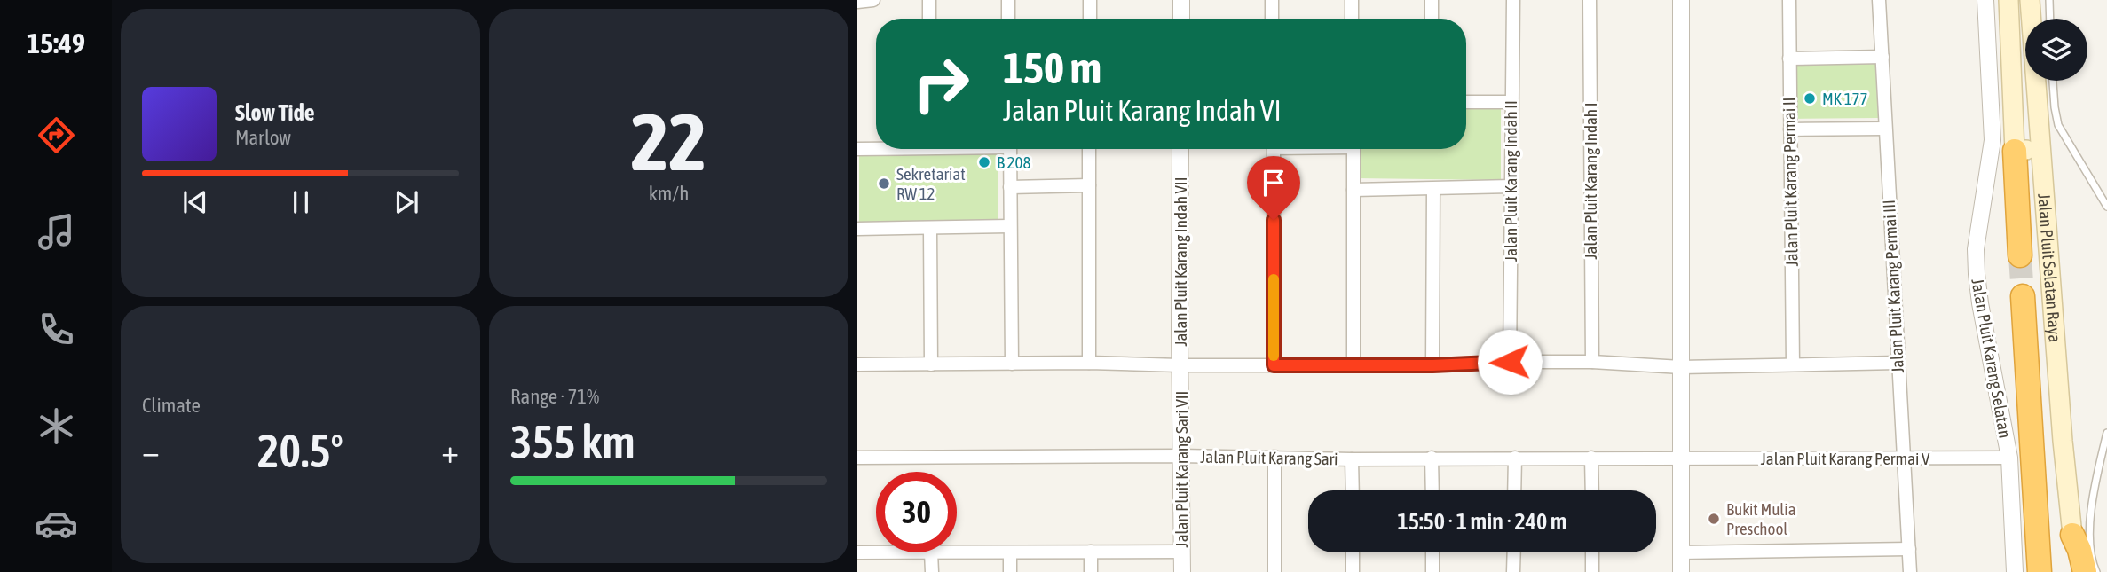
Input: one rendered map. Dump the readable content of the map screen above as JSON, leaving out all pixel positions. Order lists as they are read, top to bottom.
{
  "streets": {
    "main road": ["Jalan Pluit Selatan Raya"],
    "street": [
      "Jalan Pluit Karang Indah II",
      "Jalan Pluit Karang Indah I",
      "Jalan Pluit Karang Permai II",
      "Jalan Pluit Karang Indah VII",
      "Jalan Pluit Karang Permai III",
      "Jalan Pluit Karang Selatan",
      "Jalan Pluit Karang Sari",
      "Jalan Pluit Karang Permai V",
      "Jalan Pluit Karang Sari VII"
    ]
  },
  "crossings": [
    ["Jalan Pluit Karang Indah II", "Jalan Pluit Karang Indah VII"],
    ["Jalan Pluit Karang Indah I", "Jalan Pluit Karang Indah VII"],
    ["Jalan Pluit Karang Permai II", "Jalan Pluit Karang Indah VII"],
    ["Jalan Pluit Karang Indah VII", "Jalan Pluit Karang Permai III"],
    ["Jalan Pluit Karang Indah VII", "Jalan Pluit Karang Sari VII"],
    ["Jalan Pluit Karang Permai III", "Jalan Pluit Karang Permai V"],
    ["Jalan Pluit Karang Selatan", "Jalan Pluit Karang Permai V"],
    ["Jalan Pluit Karang Sari", "Jalan Pluit Karang Permai V"],
    ["Jalan Pluit Karang Sari", "Jalan Pluit Karang Sari VII"]
  ],
  "places": [
    "MK 177",
    "B 208",
    "Sekretariat RW 12",
    "Bukit Mulia Preschool"
  ],
  "page": {
    "tabs": "15:49",
    "tile": [
      ["22", "km/h"],
      "Climate",
      ["Range · 71%", "355 km"]
    ],
    "turn": ["150 m", "Jalan Pluit Karang Indah VI"],
    "song": ["Slow Tide", "Marlow"],
    "heat": ["−", "20.5°", "+"],
    "limit": "30",
    "trip": "15:50 · 1 min · 240 m"
  }
}
